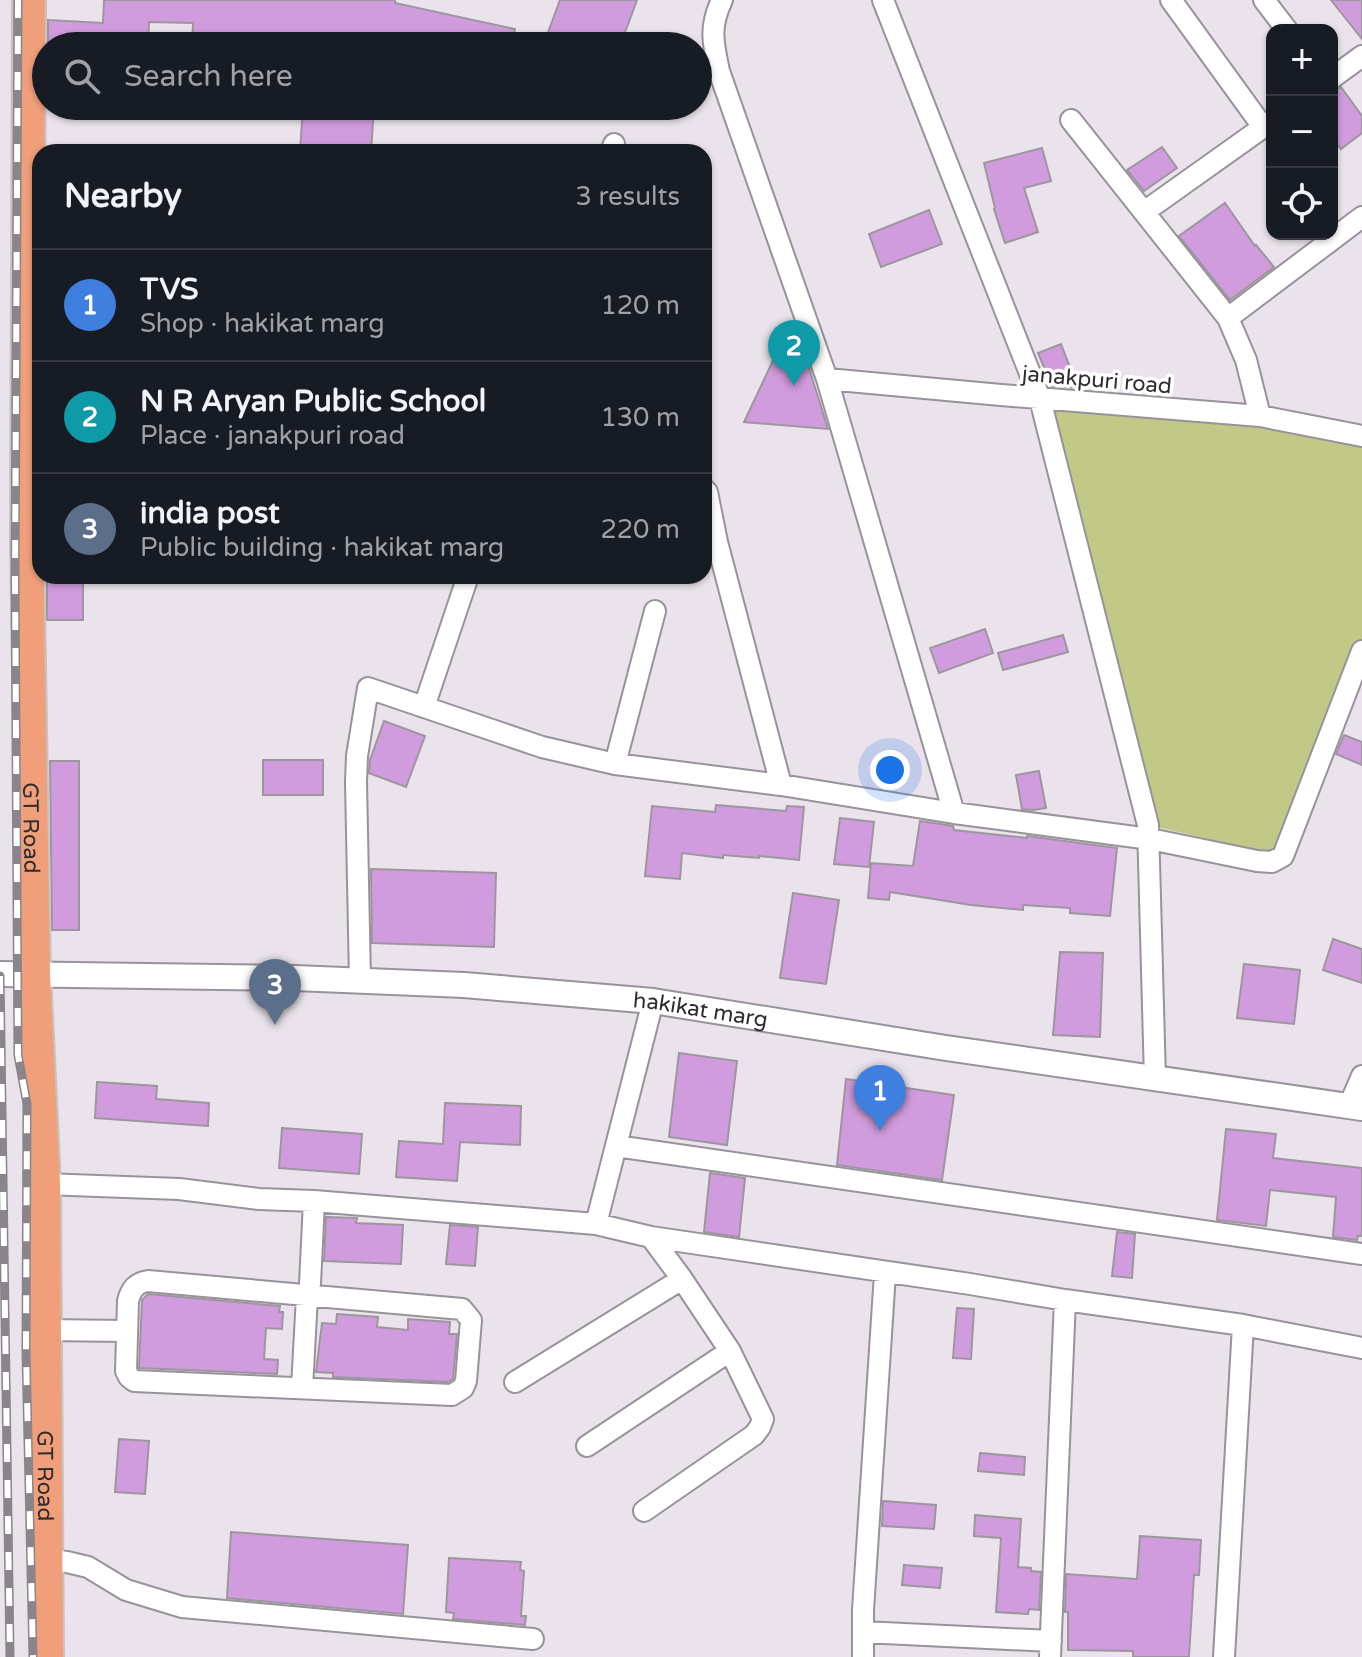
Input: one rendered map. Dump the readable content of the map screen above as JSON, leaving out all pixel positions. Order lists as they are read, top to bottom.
{
  "streets": {
    "highway": ["GT Road"],
    "street": ["janakpuri road", "hakikat marg"]
  },
  "crossings": [
    ["GT Road", "hakikat marg"]
  ],
  "page": {
    "map_buttons": ["+", "−"],
    "search": "Search here",
    "heading": ["Nearby", "3 results"],
    "list": [
      {
        "mark": "1",
        "name": "TVS",
        "note": "Shop · hakikat marg",
        "value": "120 m"
      },
      {
        "mark": "2",
        "name": "N R Aryan Public School",
        "note": "Place · janakpuri road",
        "value": "130 m"
      },
      {
        "mark": "3",
        "name": "india post",
        "note": "Public building · hakikat marg",
        "value": "220 m"
      }
    ],
    "pins": ["2", "3", "1"]
  }
}
